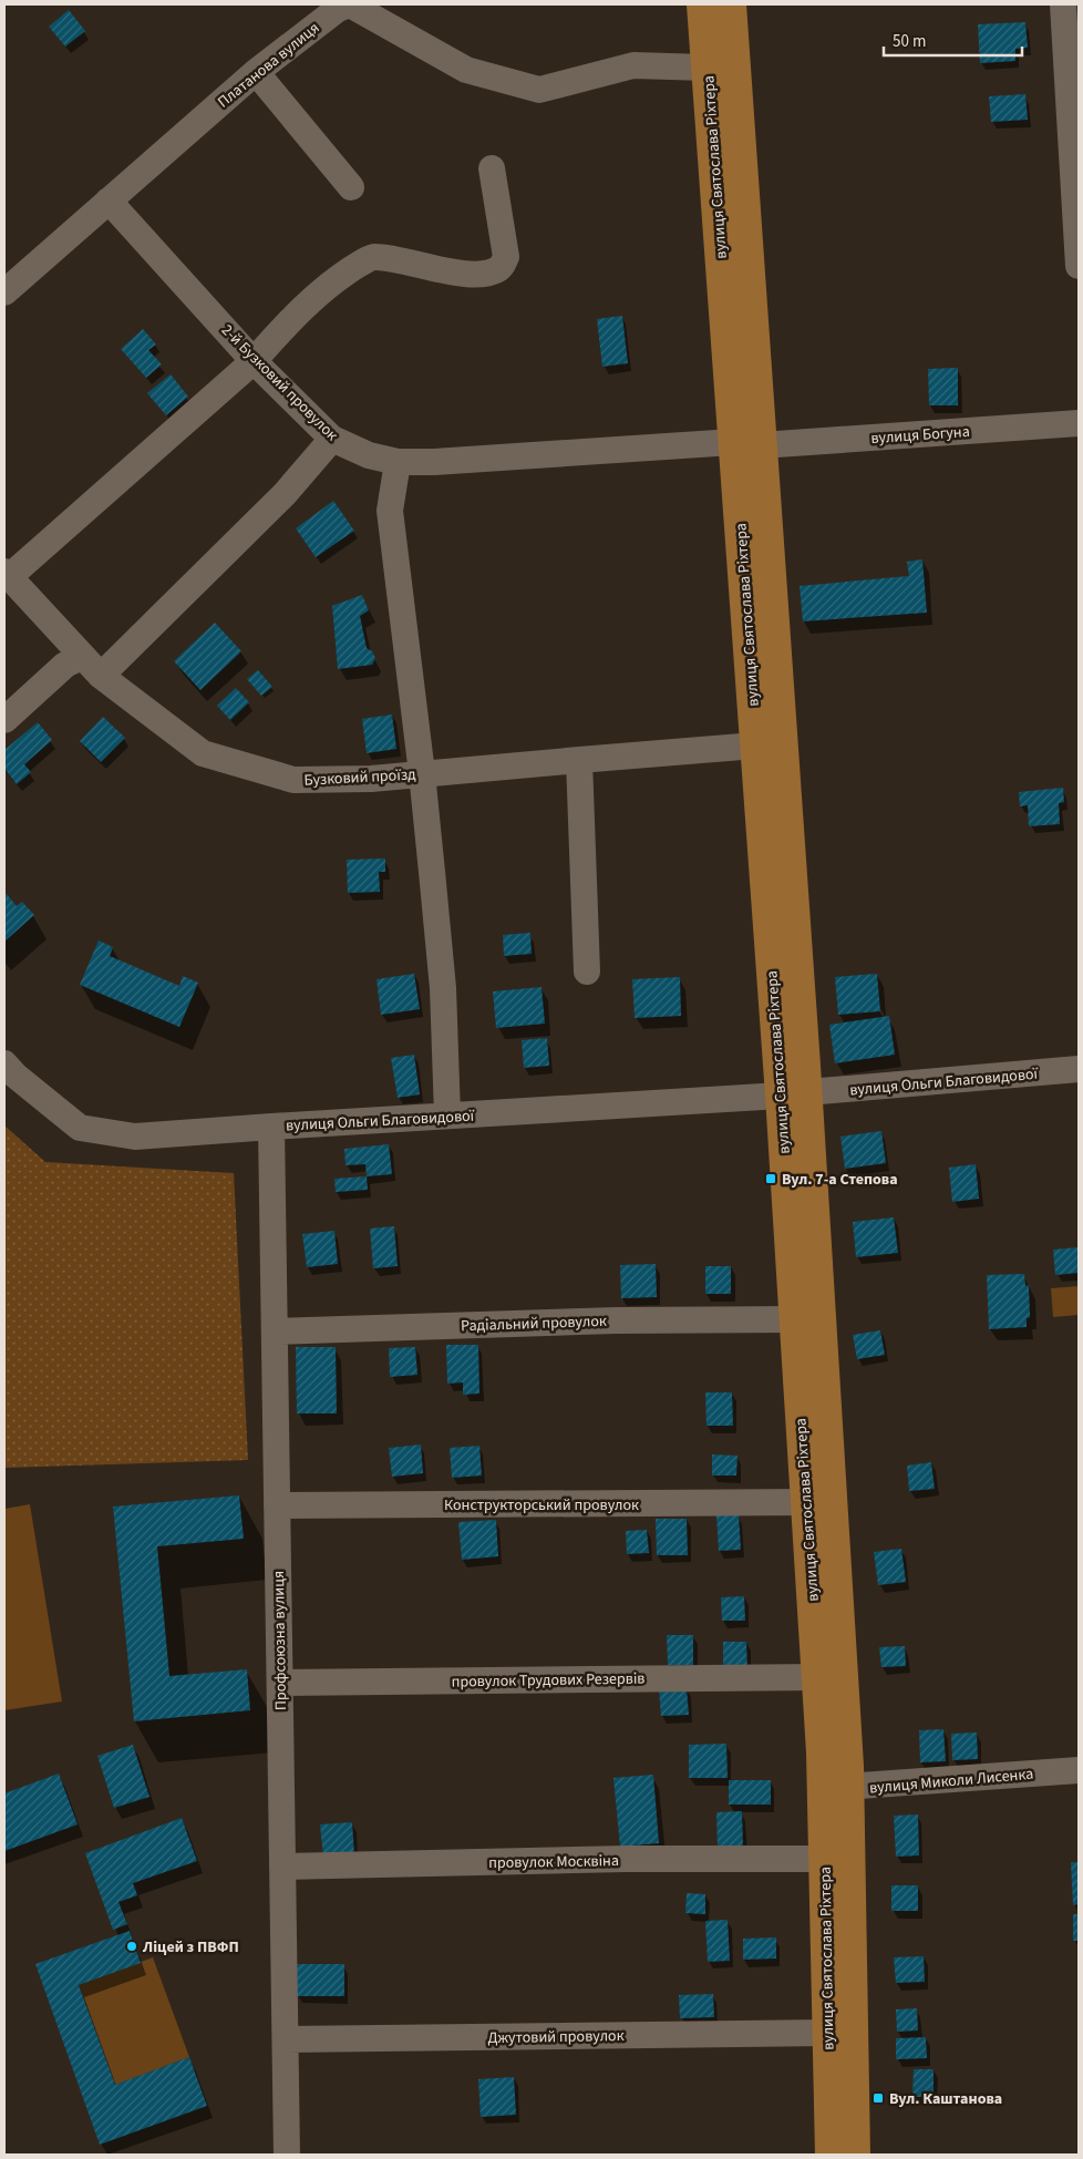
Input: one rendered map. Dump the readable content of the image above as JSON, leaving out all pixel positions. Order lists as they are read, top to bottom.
{
  "streets": {
    "main road": ["вулиця Святослава Ріхтера"],
    "street": [
      "Платанова вулиця",
      "2-й Бузковий провулок",
      "вулиця Богуна",
      "Бузковий проїзд",
      "вулиця Ольги Благовидової",
      "Радіальний провулок",
      "Конструкторський провулок",
      "Профсоюзна вулиця",
      "провулок Трудових Резервів",
      "вулиця Миколи Лисенка",
      "провулок Москвіна",
      "Джутовий провулок"
    ]
  },
  "crossings": [
    ["Платанова вулиця", "вулиця Святослава Ріхтера"],
    ["Платанова вулиця", "2-й Бузковий провулок"],
    ["вулиця Святослава Ріхтера", "2-й Бузковий провулок"],
    ["вулиця Святослава Ріхтера", "вулиця Богуна"],
    ["вулиця Святослава Ріхтера", "Бузковий проїзд"],
    ["вулиця Святослава Ріхтера", "вулиця Ольги Благовидової"],
    ["вулиця Святослава Ріхтера", "Радіальний провулок"],
    ["вулиця Святослава Ріхтера", "Конструкторський провулок"],
    ["вулиця Святослава Ріхтера", "провулок Трудових Резервів"],
    ["вулиця Святослава Ріхтера", "вулиця Миколи Лисенка"],
    ["вулиця Святослава Ріхтера", "провулок Москвіна"],
    ["вулиця Святослава Ріхтера", "Джутовий провулок"],
    ["2-й Бузковий провулок", "вулиця Богуна"],
    ["вулиця Ольги Благовидової", "Профсоюзна вулиця"],
    ["Радіальний провулок", "Профсоюзна вулиця"],
    ["Конструкторський провулок", "Профсоюзна вулиця"],
    ["Профсоюзна вулиця", "провулок Трудових Резервів"],
    ["Профсоюзна вулиця", "провулок Москвіна"],
    ["Профсоюзна вулиця", "Джутовий провулок"]
  ],
  "places": {
    "transit": ["Вул. 7-а Степова", "Вул. Каштанова"],
    "other": ["Ліцей з ПВФП"]
  },
  "scale_bar": "50 m"
}
